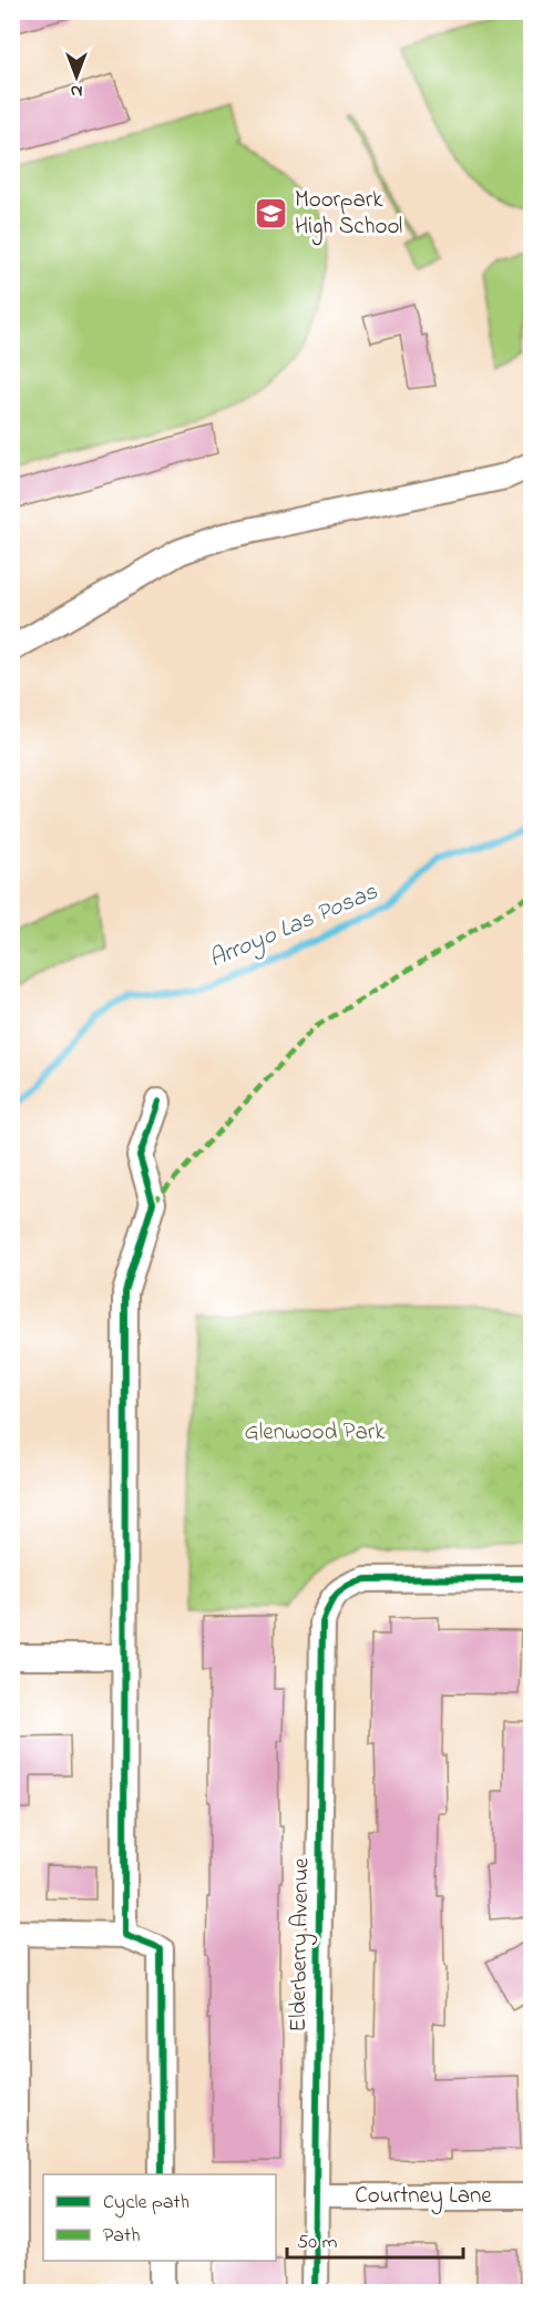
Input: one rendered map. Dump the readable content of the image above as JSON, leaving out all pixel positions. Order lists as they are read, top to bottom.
{
  "streets": {
    "street": ["Elderberry Avenue", "Courtney Lane"]
  },
  "crossings": [
    ["Elderberry Avenue", "Courtney Lane"]
  ],
  "water": ["Arroyo Las Posas"],
  "parks": ["Glenwood Park"],
  "places": {
    "school or university": ["Moorpark High School"]
  },
  "legend": ["Cycle path", "Path"],
  "scale_bar": "50 m",
  "north": "bottom"
}
